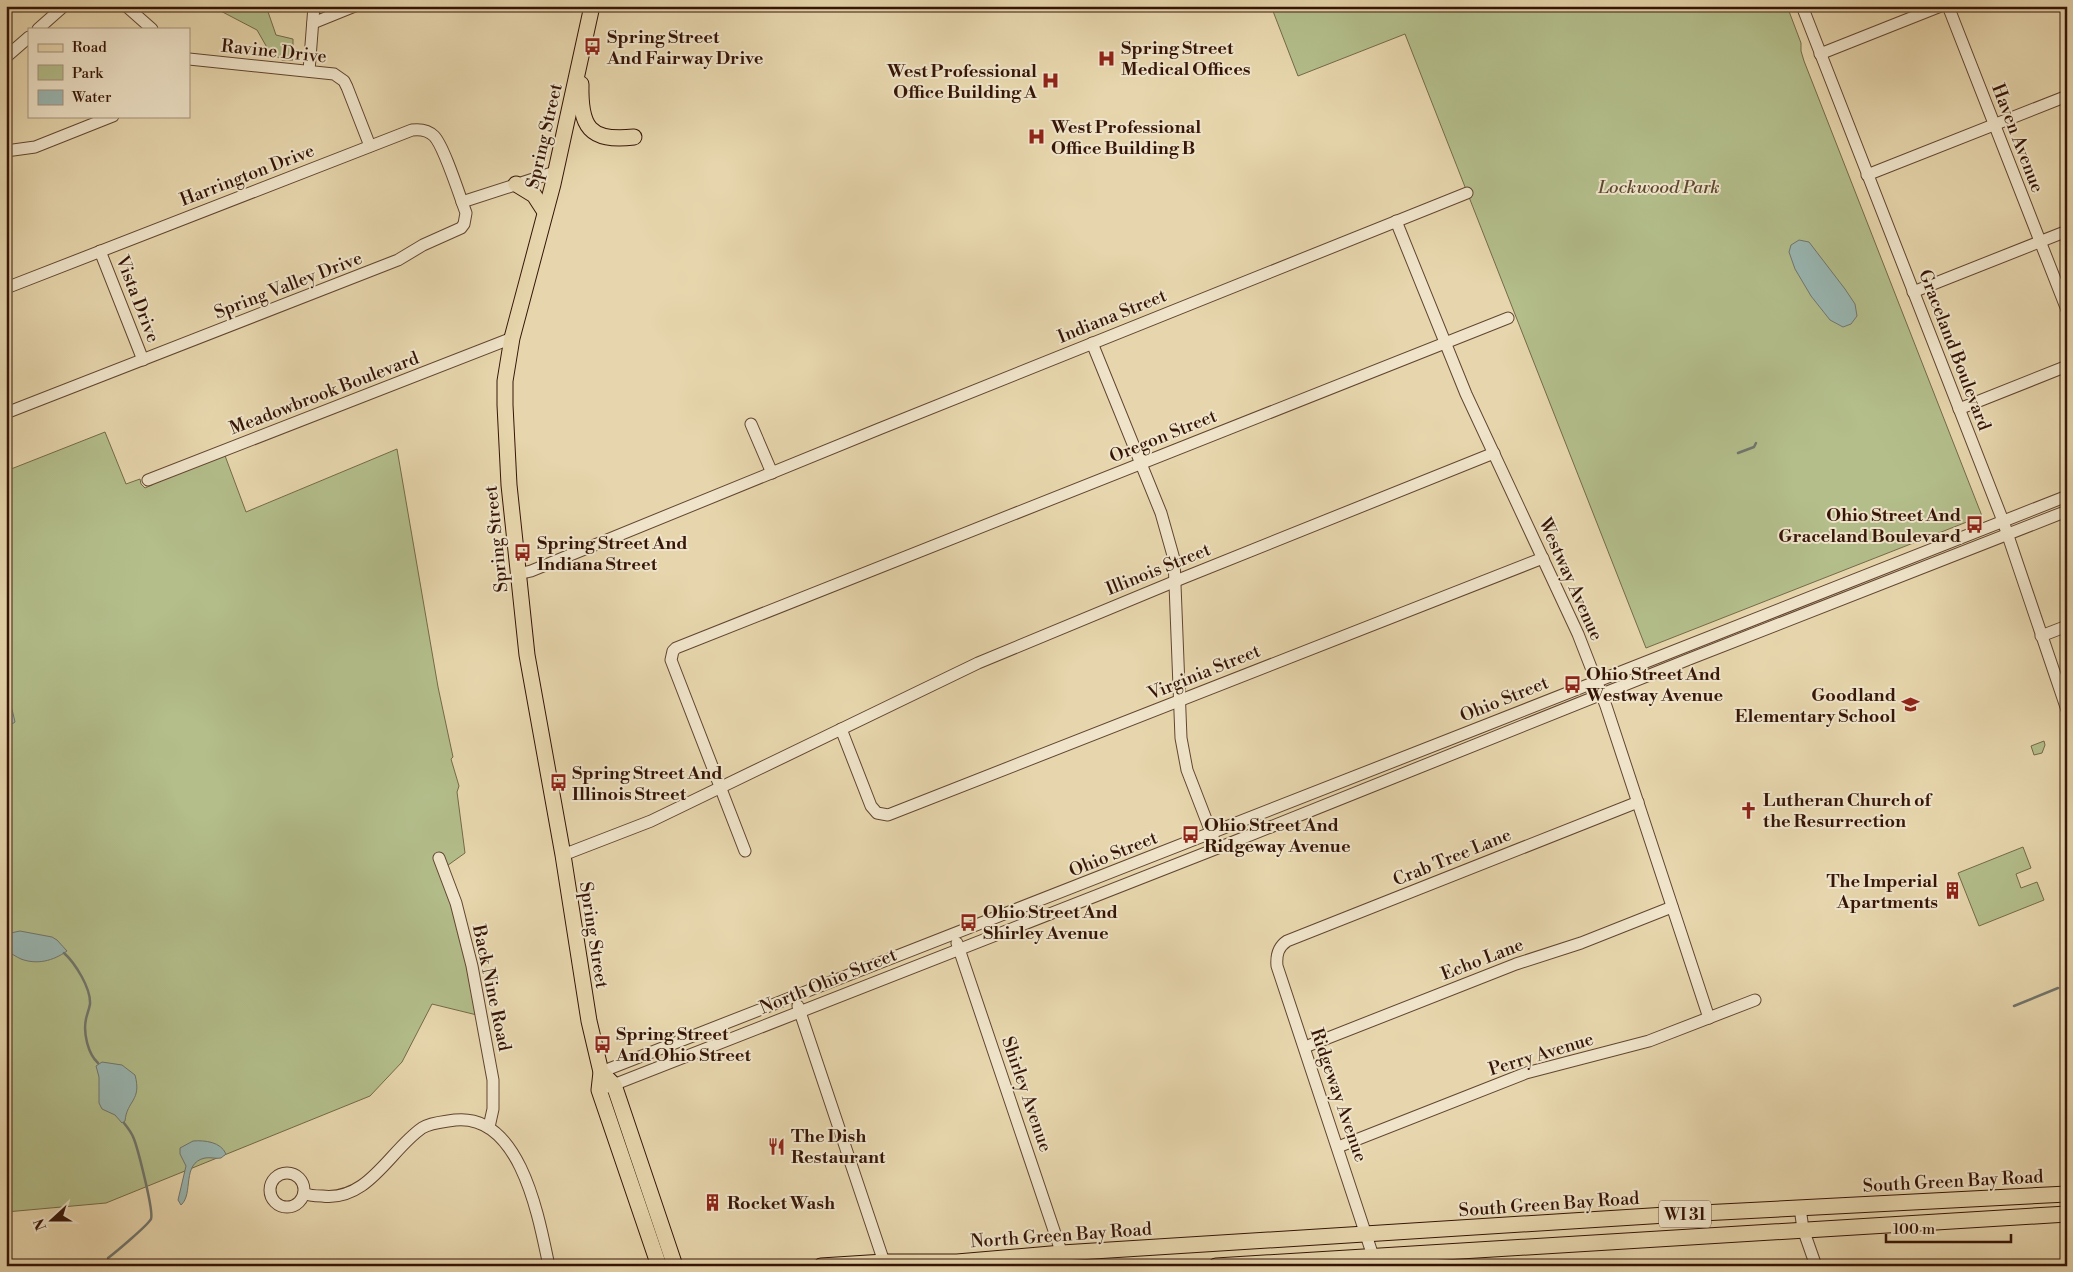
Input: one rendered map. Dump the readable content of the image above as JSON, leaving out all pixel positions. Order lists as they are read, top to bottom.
{
  "streets": {
    "main road": [
      "Spring Street",
      "South Green Bay Road",
      "WI 31",
      "North Green Bay Road"
    ],
    "street": [
      "Ravine Drive",
      "Haven Avenue",
      "Harrington Drive",
      "Spring Valley Drive",
      "Vista Drive",
      "Indiana Street",
      "Graceland Boulevard",
      "Meadowbrook Boulevard",
      "Oregon Street",
      "Illinois Street",
      "Westway Avenue",
      "Virginia Street",
      "Ohio Street",
      "Crab Tree Lane",
      "Echo Lane",
      "North Ohio Street",
      "Back Nine Road",
      "Perry Avenue",
      "Shirley Avenue",
      "Ridgeway Avenue"
    ]
  },
  "crossings": [
    ["Ravine Drive", "Harrington Drive"],
    ["Spring Street", "Indiana Street"],
    ["Spring Street", "Meadowbrook Boulevard"],
    ["Spring Street", "Illinois Street"],
    ["Spring Street", "North Ohio Street"],
    ["Harrington Drive", "Spring Valley Drive"],
    ["Harrington Drive", "Vista Drive"],
    ["Spring Valley Drive", "Vista Drive"],
    ["Indiana Street", "Westway Avenue"],
    ["Graceland Boulevard", "Ohio Street"],
    ["Oregon Street", "Illinois Street"],
    ["Oregon Street", "Westway Avenue"],
    ["Illinois Street", "Westway Avenue"],
    ["Illinois Street", "Virginia Street"],
    ["Westway Avenue", "Virginia Street"],
    ["Westway Avenue", "Ohio Street"],
    ["Westway Avenue", "Crab Tree Lane"],
    ["Westway Avenue", "Echo Lane"],
    ["Westway Avenue", "Perry Avenue"],
    ["Ohio Street", "North Ohio Street"],
    ["Ohio Street", "Shirley Avenue"],
    ["Crab Tree Lane", "Ridgeway Avenue"],
    ["Echo Lane", "Ridgeway Avenue"],
    ["North Ohio Street", "Shirley Avenue"],
    ["Perry Avenue", "Ridgeway Avenue"],
    ["Shirley Avenue", "North Green Bay Road"],
    ["Ridgeway Avenue", "South Green Bay Road"],
    ["Ridgeway Avenue", "WI 31"],
    ["South Green Bay Road", "North Green Bay Road"]
  ],
  "parks": ["Lockwood Park"],
  "places": {
    "bus stop": [
      "Spring Street And Fairway Drive",
      "Ohio Street And Graceland Boulevard",
      "Spring Street And Indiana Street",
      "Ohio Street And Westway Avenue",
      "Spring Street And Illinois Street",
      "Ohio Street And Ridgeway Avenue",
      "Ohio Street And Shirley Avenue",
      "Spring Street And Ohio Street"
    ],
    "hospital": ["Spring Street Medical Offices", "West Professional Office Building A", "West Professional Office Building B"],
    "school or university": ["Goodland Elementary School"],
    "church": ["Lutheran Church of the Resurrection"],
    "building": ["The Imperial Apartments", "Rocket Wash"],
    "restaurant": ["The Dish Restaurant"]
  },
  "legend": ["Road", "Park", "Water"],
  "scale_bar": "100 m",
  "north": "left"
}
